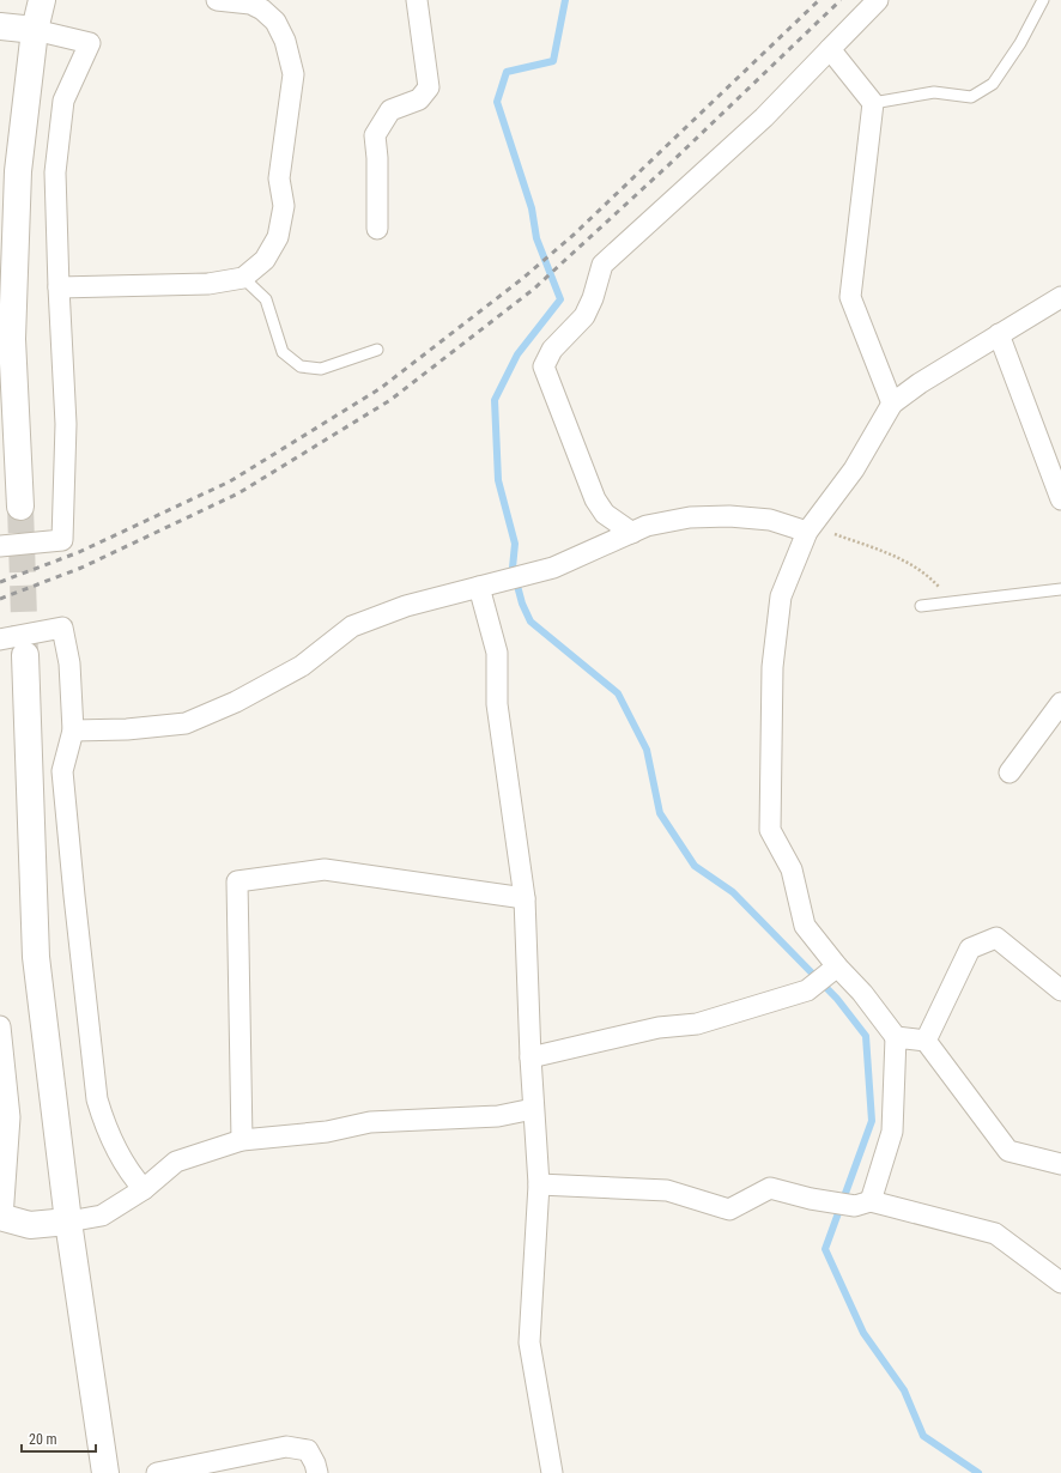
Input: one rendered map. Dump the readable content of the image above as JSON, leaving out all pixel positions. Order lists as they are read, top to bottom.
{
  "scale_bar": "20 m"
}
